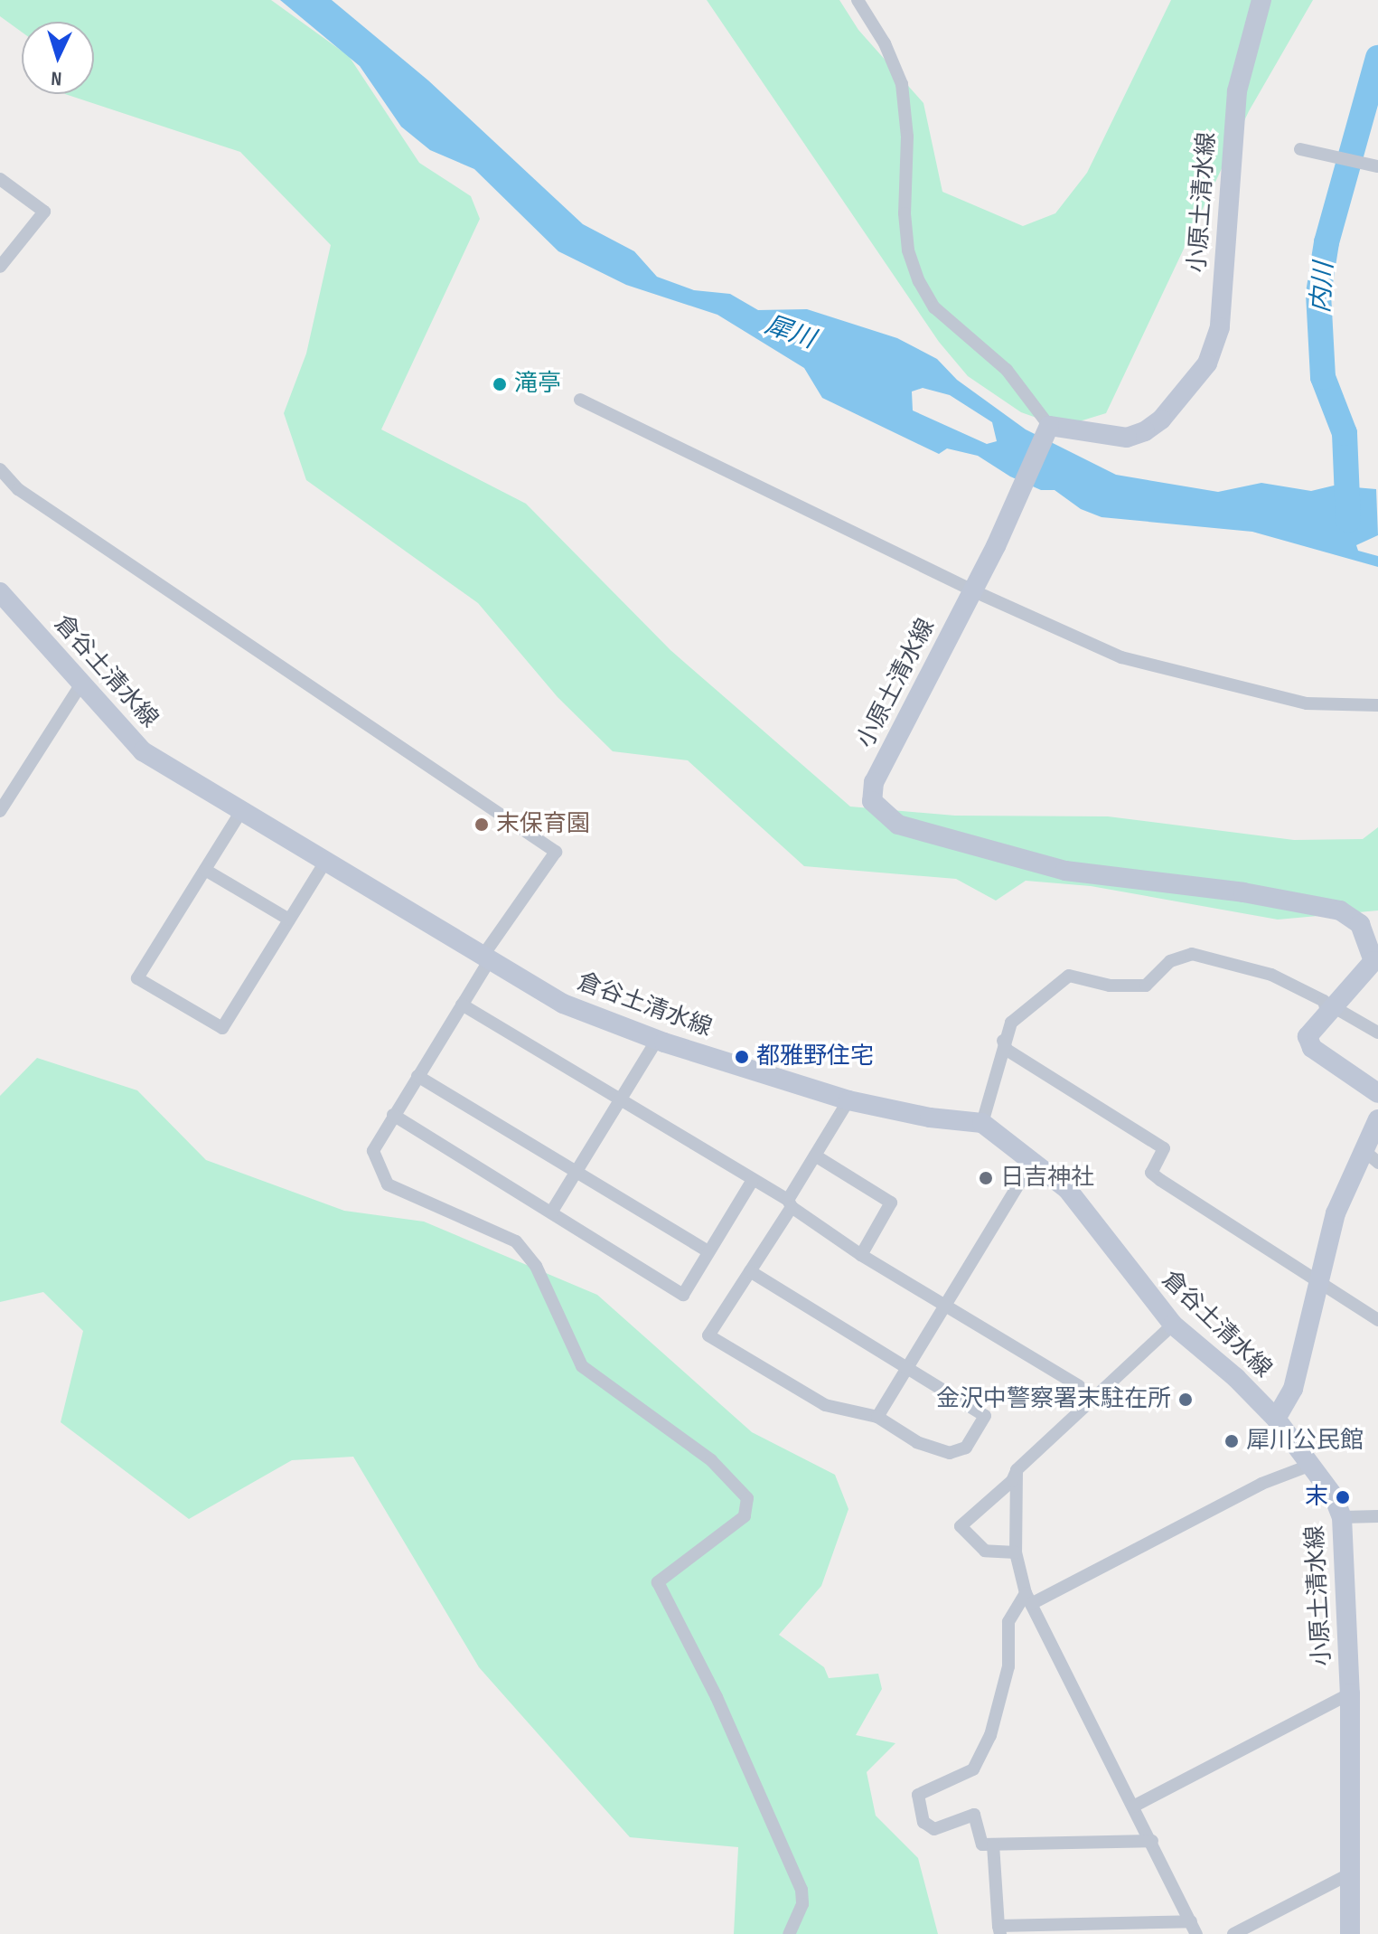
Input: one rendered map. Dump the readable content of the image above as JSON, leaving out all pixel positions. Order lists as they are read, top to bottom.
{
  "streets": {
    "main road": ["小原土清水線", "倉谷土清水線"]
  },
  "crossings": [
    ["小原土清水線", "倉谷土清水線"]
  ],
  "water": ["内川", "犀川"],
  "places": [
    "滝亭",
    "末保育園",
    "都雅野住宅",
    "日吉神社",
    "金沢中警察署末駐在所",
    "犀川公民館",
    "末"
  ],
  "north": "bottom"
}
